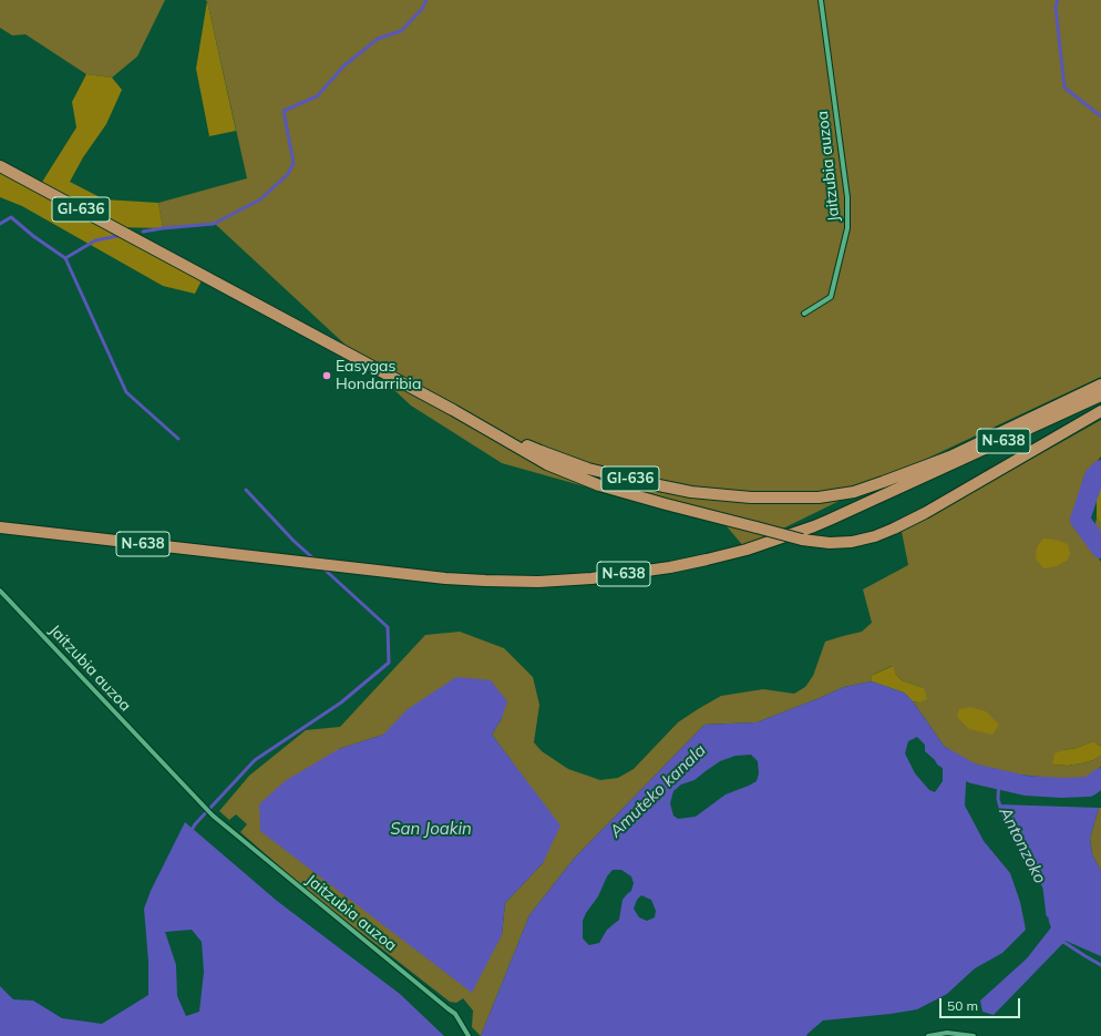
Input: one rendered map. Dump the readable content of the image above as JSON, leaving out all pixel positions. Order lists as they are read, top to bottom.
{
  "streets": {
    "main road": ["GI-636", "N-638"],
    "street": ["Jaitzubia auzoa"]
  },
  "crossings": [
    ["GI-636", "N-638"]
  ],
  "water": ["Amuteko kanala", "San Joakin", "Antonzoko"],
  "places": ["Easygas Hondarribia"],
  "scale_bar": "50 m"
}
